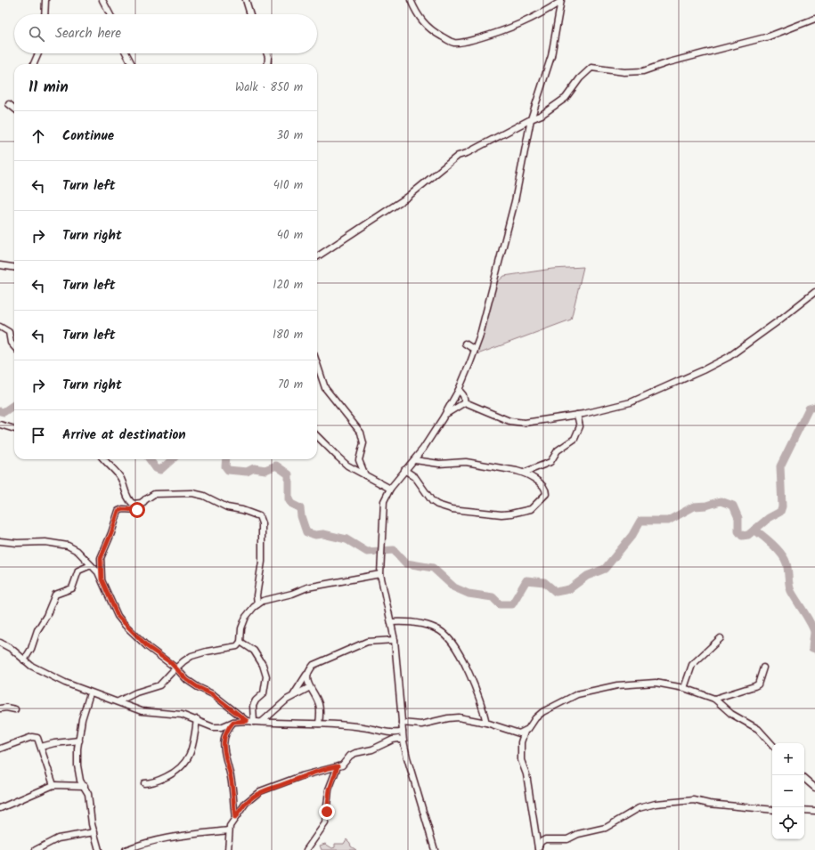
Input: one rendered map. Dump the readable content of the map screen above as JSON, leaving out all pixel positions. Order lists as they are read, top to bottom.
{
  "page": {
    "search": "Search here",
    "heading": ["11 min", "Walk · 850 m"],
    "list": [
      ["Continue", "30 m"],
      ["Turn left", "410 m"],
      ["Turn right", "40 m"],
      ["Turn left", "120 m"],
      ["Turn left", "180 m"],
      ["Turn right", "70 m"],
      "Arrive at destination"
    ],
    "map_buttons": ["+", "−"]
  }
}
